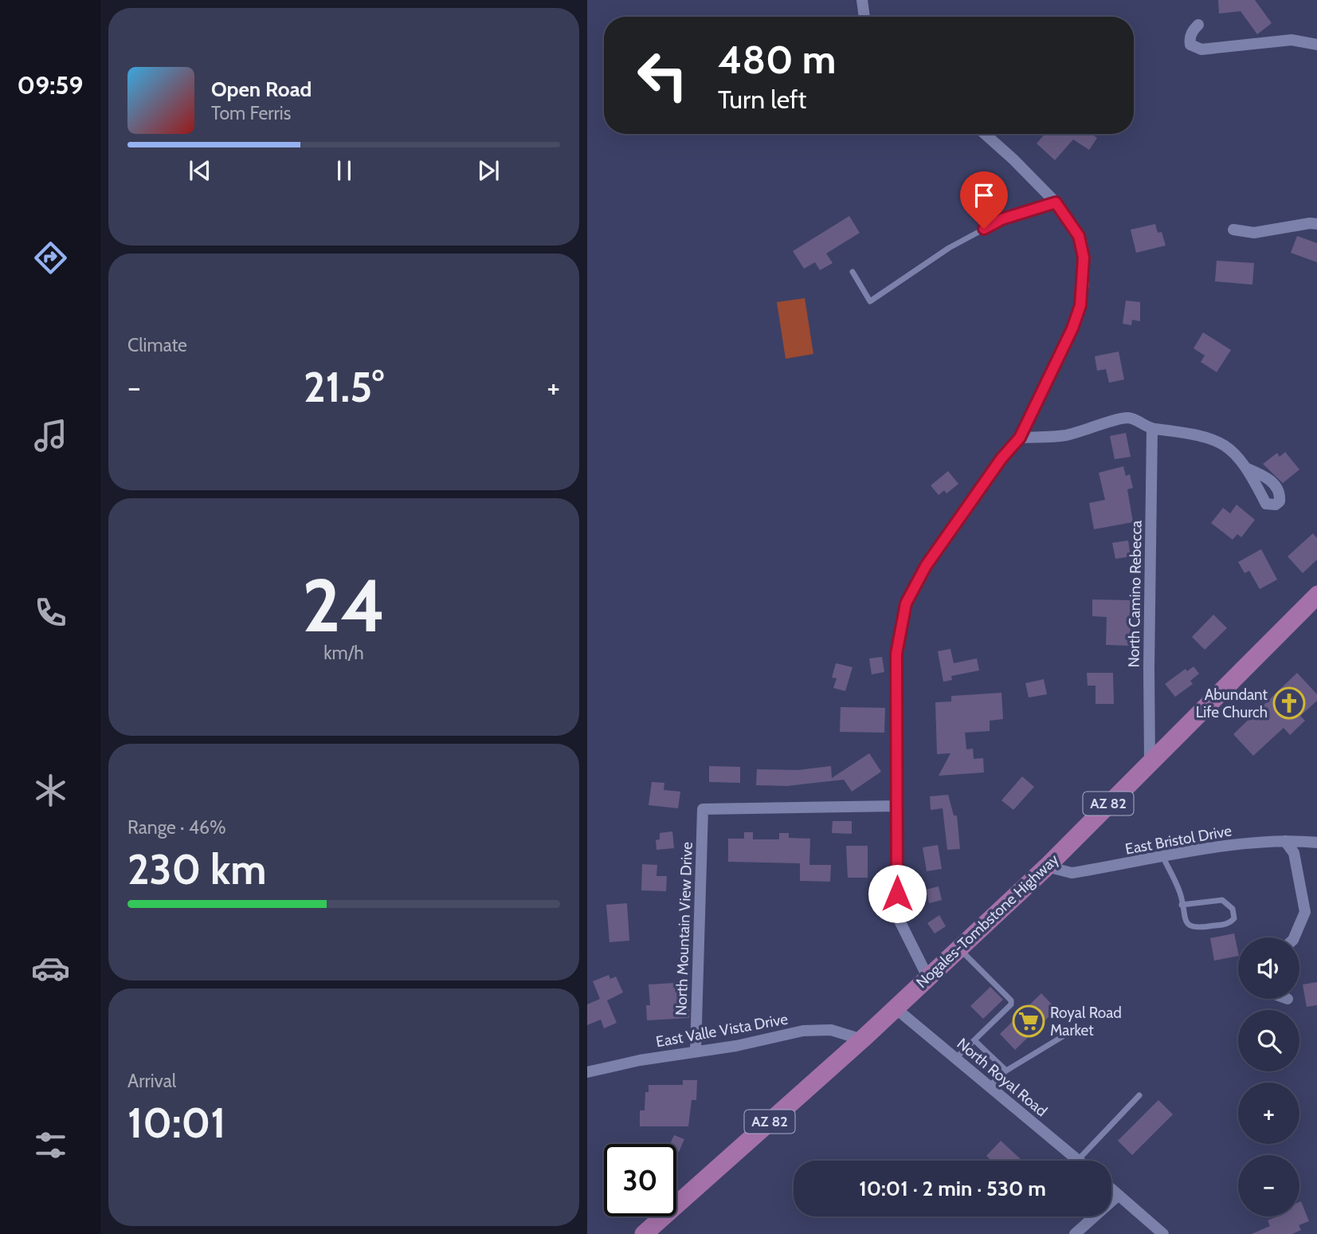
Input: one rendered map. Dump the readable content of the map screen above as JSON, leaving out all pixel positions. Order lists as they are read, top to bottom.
{
  "streets": {
    "main road": ["AZ 82", "Nogales-Tombstone Highway"],
    "street": [
      "North Camino Rebecca",
      "East Bristol Drive",
      "North Mountain View Drive",
      "East Valle Vista Drive",
      "North Royal Road"
    ]
  },
  "crossings": [
    ["North Camino Rebecca", "Nogales-Tombstone Highway"],
    ["East Bristol Drive", "Nogales-Tombstone Highway"],
    ["Nogales-Tombstone Highway", "East Valle Vista Drive"],
    ["Nogales-Tombstone Highway", "North Royal Road"],
    ["North Mountain View Drive", "East Valle Vista Drive"]
  ],
  "places": {
    "church": ["Abundant Life Church"],
    "supermarket": ["Royal Road Market"]
  },
  "page": {
    "tabs": "09:59",
    "turn": ["480 m", "Turn left"],
    "song": ["Open Road", "Tom Ferris"],
    "tile": [
      "Climate",
      ["24", "km/h"],
      ["Range · 46%", "230 km"],
      ["Arrival", "10:01"]
    ],
    "heat": ["−", "21.5°", "+"],
    "map_buttons": ["+", "−"],
    "limit": "30",
    "trip": "10:01 · 2 min · 530 m"
  }
}
